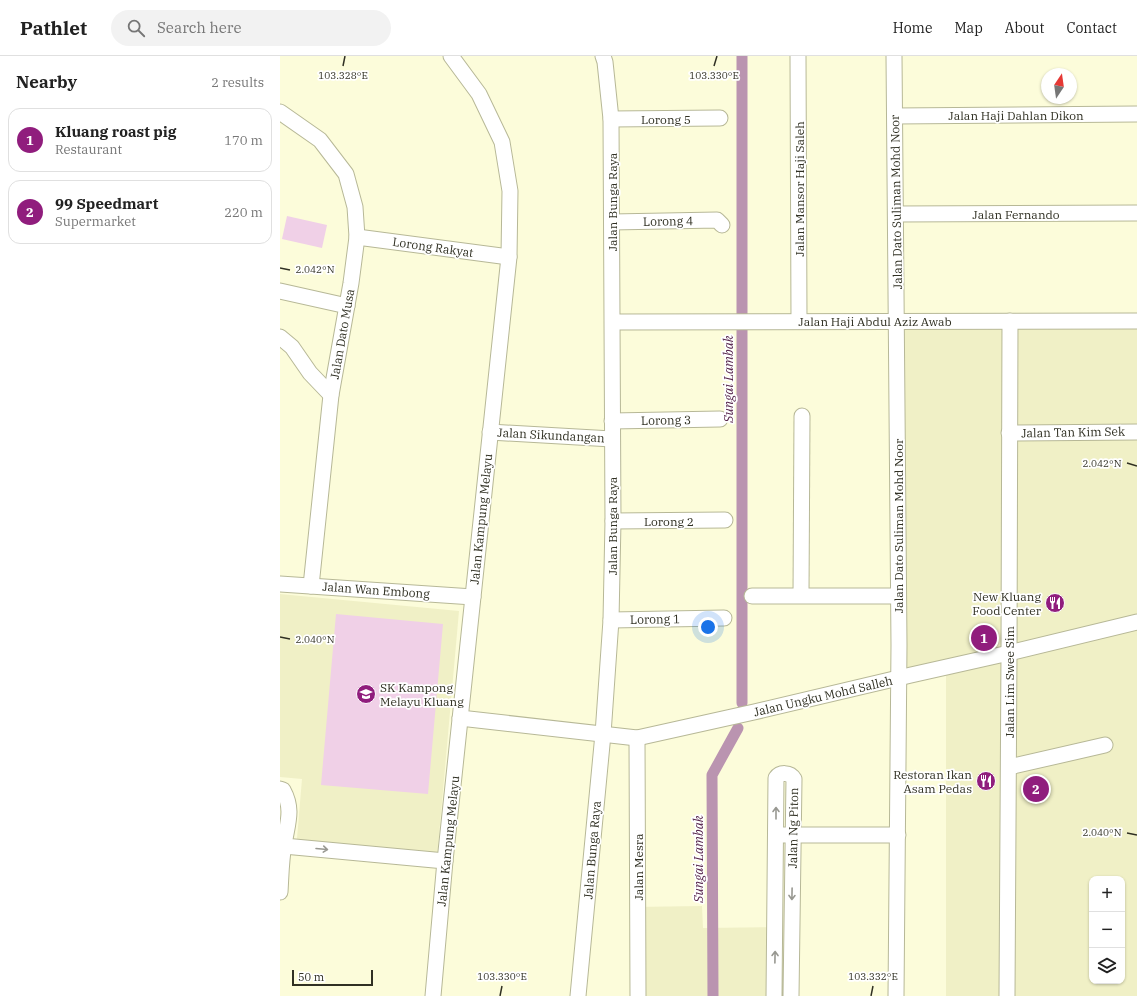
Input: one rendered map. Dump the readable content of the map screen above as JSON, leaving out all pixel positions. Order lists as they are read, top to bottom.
{
  "streets": {
    "street": [
      "Jalan Haji Dahlan Dikon",
      "Lorong 5",
      "Jalan Mansor Haji Saleh",
      "Jalan Bunga Raya",
      "Jalan Dato Suliman Mohd Noor",
      "Jalan Fernando",
      "Lorong 4",
      "Lorong Rakyat",
      "Jalan Haji Abdul Aziz Awab",
      "Jalan Dato Musa",
      "Lorong 3",
      "Jalan Tan Kim Sek",
      "Jalan Sikundangan",
      "Jalan Kampung Melayu",
      "Lorong 2",
      "Jalan Wan Embong",
      "Lorong 1",
      "Jalan Lim Swee Sim",
      "Jalan Ungku Mohd Salleh",
      "Jalan Ng Piton",
      "Jalan Mesra"
    ]
  },
  "crossings": [
    ["Jalan Haji Dahlan Dikon", "Jalan Dato Suliman Mohd Noor"],
    ["Lorong 5", "Jalan Bunga Raya"],
    ["Jalan Mansor Haji Saleh", "Jalan Haji Abdul Aziz Awab"],
    ["Jalan Bunga Raya", "Lorong 4"],
    ["Jalan Bunga Raya", "Jalan Haji Abdul Aziz Awab"],
    ["Jalan Bunga Raya", "Lorong 3"],
    ["Jalan Bunga Raya", "Jalan Sikundangan"],
    ["Jalan Bunga Raya", "Lorong 2"],
    ["Jalan Bunga Raya", "Lorong 1"],
    ["Jalan Bunga Raya", "Jalan Ungku Mohd Salleh"],
    ["Jalan Dato Suliman Mohd Noor", "Jalan Fernando"],
    ["Jalan Dato Suliman Mohd Noor", "Jalan Haji Abdul Aziz Awab"],
    ["Jalan Dato Suliman Mohd Noor", "Jalan Ungku Mohd Salleh"],
    ["Lorong Rakyat", "Jalan Dato Musa"],
    ["Lorong Rakyat", "Jalan Kampung Melayu"],
    ["Jalan Haji Abdul Aziz Awab", "Jalan Lim Swee Sim"],
    ["Jalan Dato Musa", "Jalan Wan Embong"],
    ["Jalan Tan Kim Sek", "Jalan Lim Swee Sim"],
    ["Jalan Sikundangan", "Jalan Kampung Melayu"],
    ["Jalan Kampung Melayu", "Jalan Wan Embong"],
    ["Jalan Kampung Melayu", "Jalan Ungku Mohd Salleh"],
    ["Jalan Lim Swee Sim", "Jalan Ungku Mohd Salleh"],
    ["Jalan Ungku Mohd Salleh", "Jalan Mesra"]
  ],
  "water": ["Sungai Lambak"],
  "places": {
    "restaurant": ["New Kluang Food Center", "Restoran Ikan Asam Pedas"],
    "school or university": ["SK Kampong Melayu Kluang"]
  },
  "scale_bar": "50 m",
  "north": "top",
  "page": {
    "header": "Pathlet",
    "search": "Search here",
    "nav": [
      "Home",
      "Map",
      "About",
      "Contact"
    ],
    "heading": ["Nearby", "2 results"],
    "list": [
      {
        "mark": "1",
        "name": "Kluang roast pig",
        "note": "Restaurant",
        "value": "170 m"
      },
      {
        "mark": "2",
        "name": "99 Speedmart",
        "note": "Supermarket",
        "value": "220 m"
      }
    ],
    "pins": ["1", "2"],
    "map_buttons": ["+", "−"],
    "scale": "50 m"
  },
  "coordinates": [
    "103.328°E",
    "103.330°E",
    "2.042°N",
    "2.040°N",
    "103.332°E"
  ]
}
